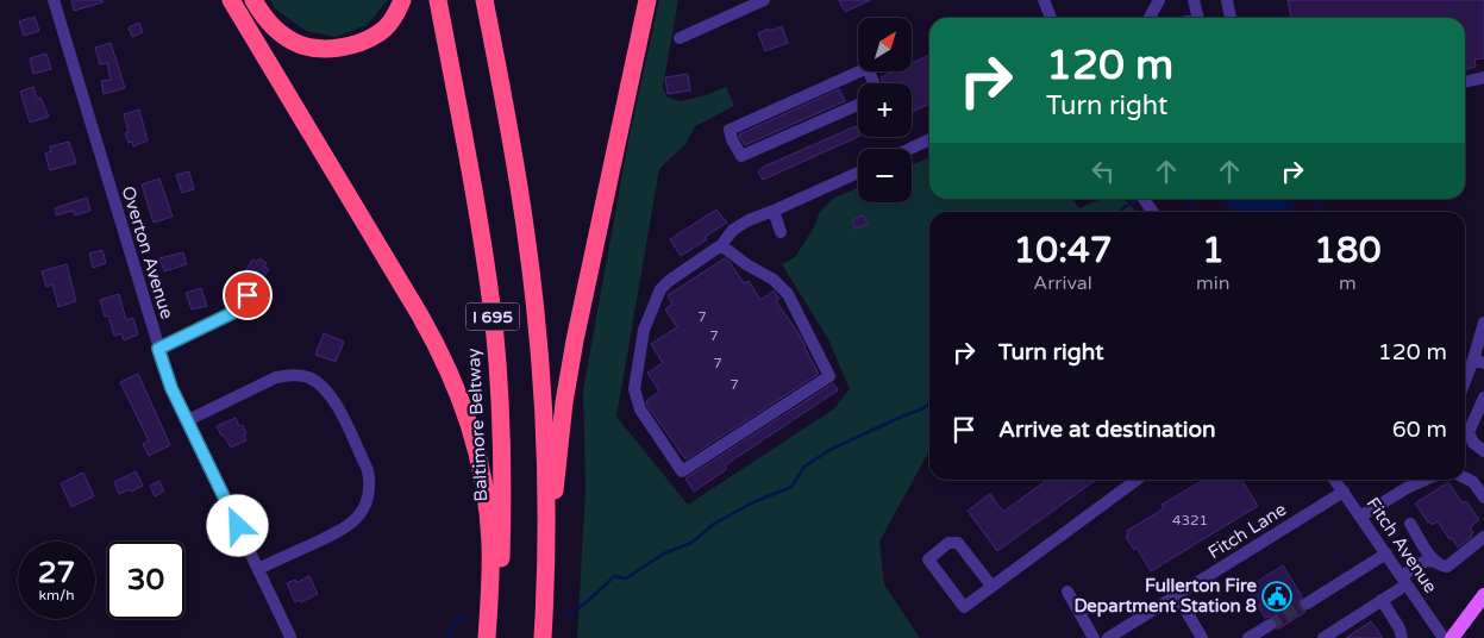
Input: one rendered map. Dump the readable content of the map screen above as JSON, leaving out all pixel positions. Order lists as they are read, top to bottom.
{
  "streets": {
    "highway": ["I 695", "Baltimore Beltway"],
    "street": ["Overton Avenue", "Fitch Lane", "Fitch Avenue"]
  },
  "crossings": [
    ["Fitch Lane", "Fitch Avenue"]
  ],
  "places": {
    "public building": ["Fullerton Fire Department Station 8"]
  },
  "house_numbers": [
    "7",
    "7",
    "7",
    "7",
    "4321"
  ],
  "north": "top right",
  "page": {
    "map_buttons": ["+", "−"],
    "turn": ["120 m", "Turn right"],
    "eta": [
      "10:47",
      "Arrival",
      "1",
      "min",
      "180",
      "m"
    ],
    "list": [
      {
        "name": "Turn right",
        "value": "120 m"
      },
      {
        "name": "Arrive at destination",
        "value": "60 m"
      }
    ],
    "speed": "27 km/h",
    "limit": "30"
  }
}
